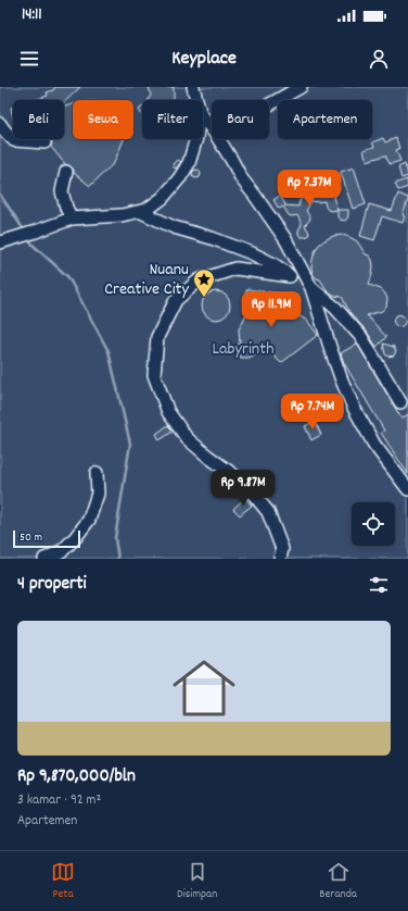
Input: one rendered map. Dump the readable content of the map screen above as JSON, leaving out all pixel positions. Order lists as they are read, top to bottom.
{
  "parks": ["Labyrinth"],
  "places": {
    "place": ["Nuanu Creative City"]
  },
  "scale_bar": "50 m",
  "page": {
    "status": "14:11",
    "header": "Keyplace",
    "chip": [
      "Beli",
      "Sewa",
      "Filter",
      "Baru",
      "Apartemen"
    ],
    "price": [
      "Rp 7.37M",
      "Rp 11.9M",
      "Rp 7.74M",
      "Rp 9.87M"
    ],
    "scale": "50 m",
    "heading": "4 properti",
    "list": [
      {
        "name": "Rp 9,870,000/bln",
        "note": "3 kamar · 92 m² · Apartemen"
      }
    ],
    "tabs": ["Peta", "Disimpan", "Beranda"]
  }
}
